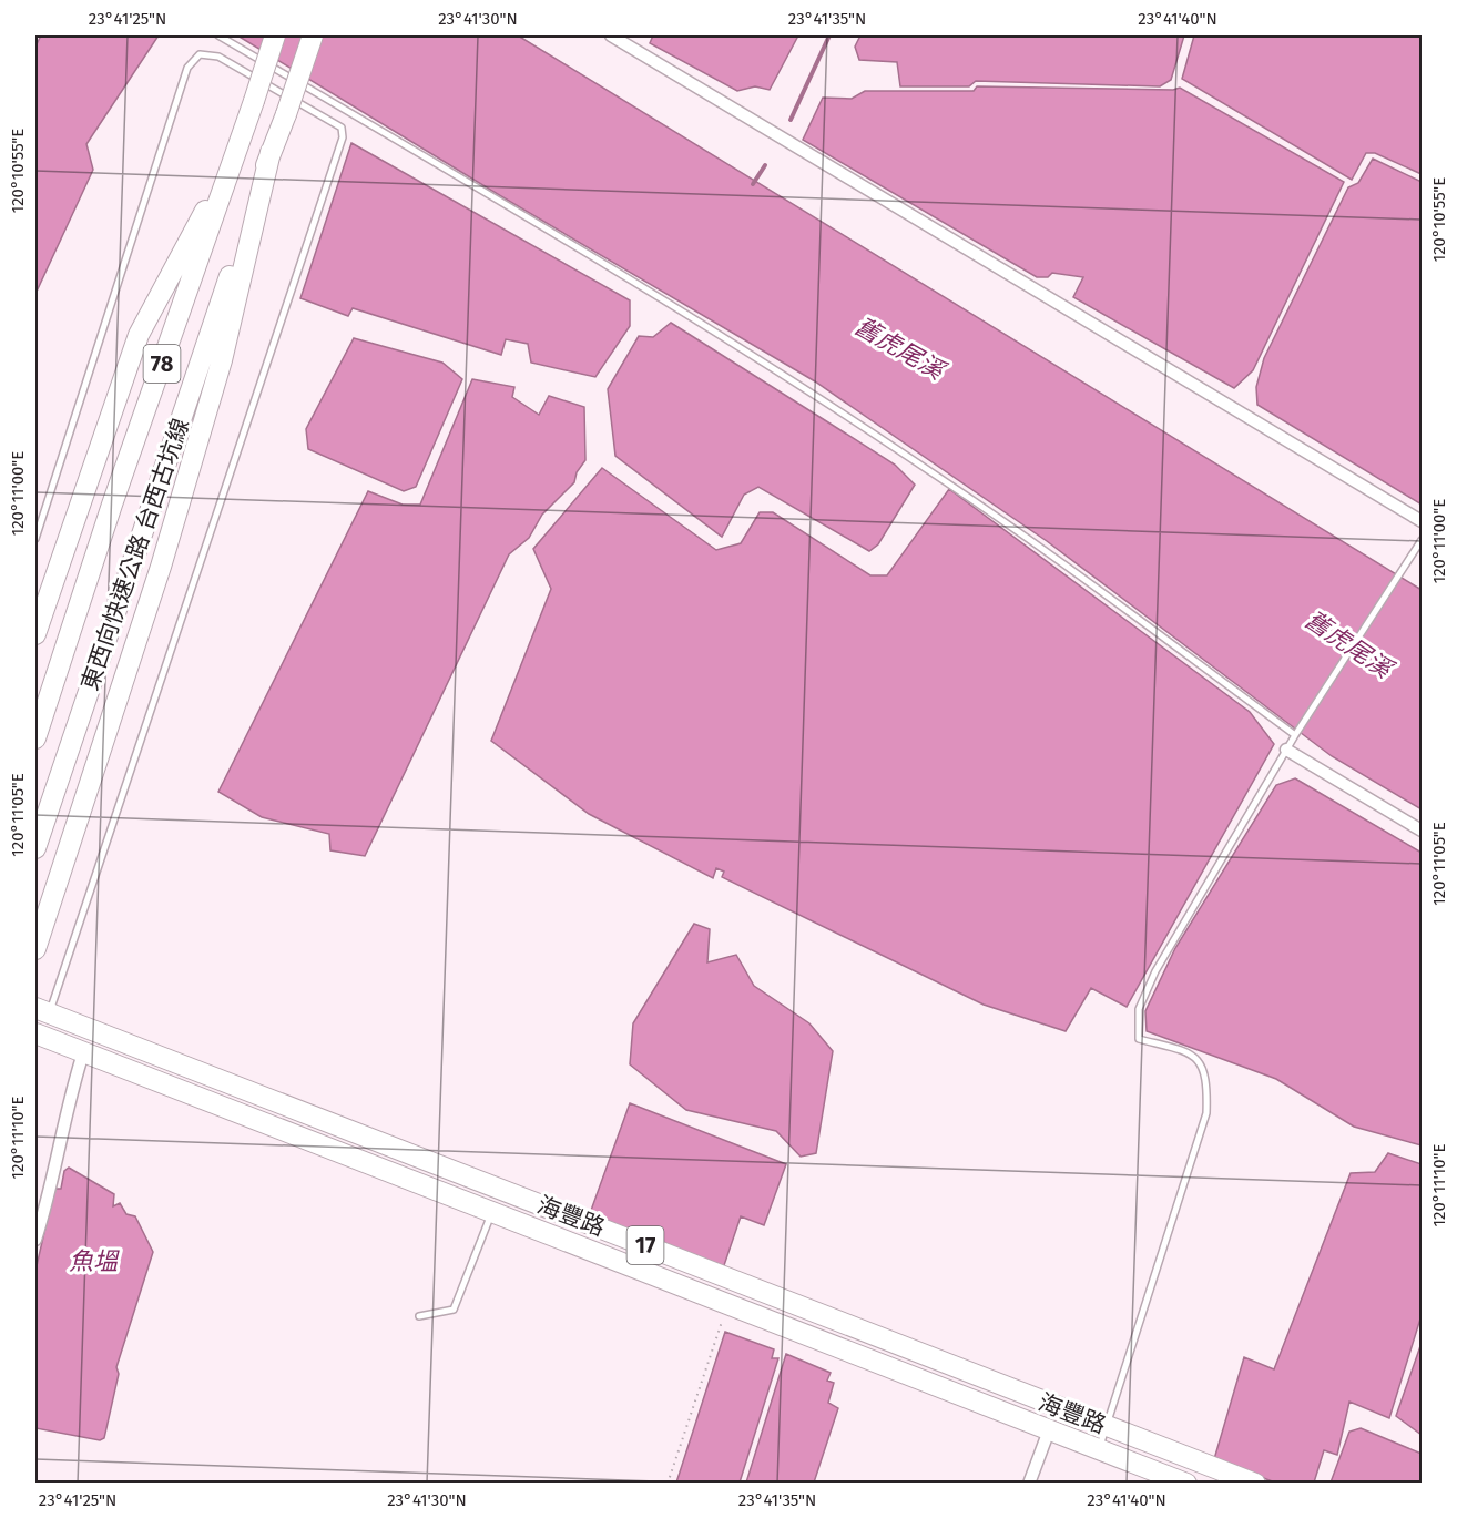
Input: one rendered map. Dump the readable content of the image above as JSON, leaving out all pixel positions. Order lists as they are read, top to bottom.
{
  "streets": {
    "main road": [
      "78",
      "東西向快速公路 台西古坑線",
      "海豐路",
      "17"
    ]
  },
  "water": ["舊虎尾溪", "魚塭"],
  "coordinates": [
    "23°41'25\"N",
    "23°41'30\"N",
    "23°41'35\"N",
    "23°41'40\"N",
    "120°10'55\"E",
    "120°11'00\"E",
    "120°11'05\"E",
    "120°11'10\"E"
  ]
}
